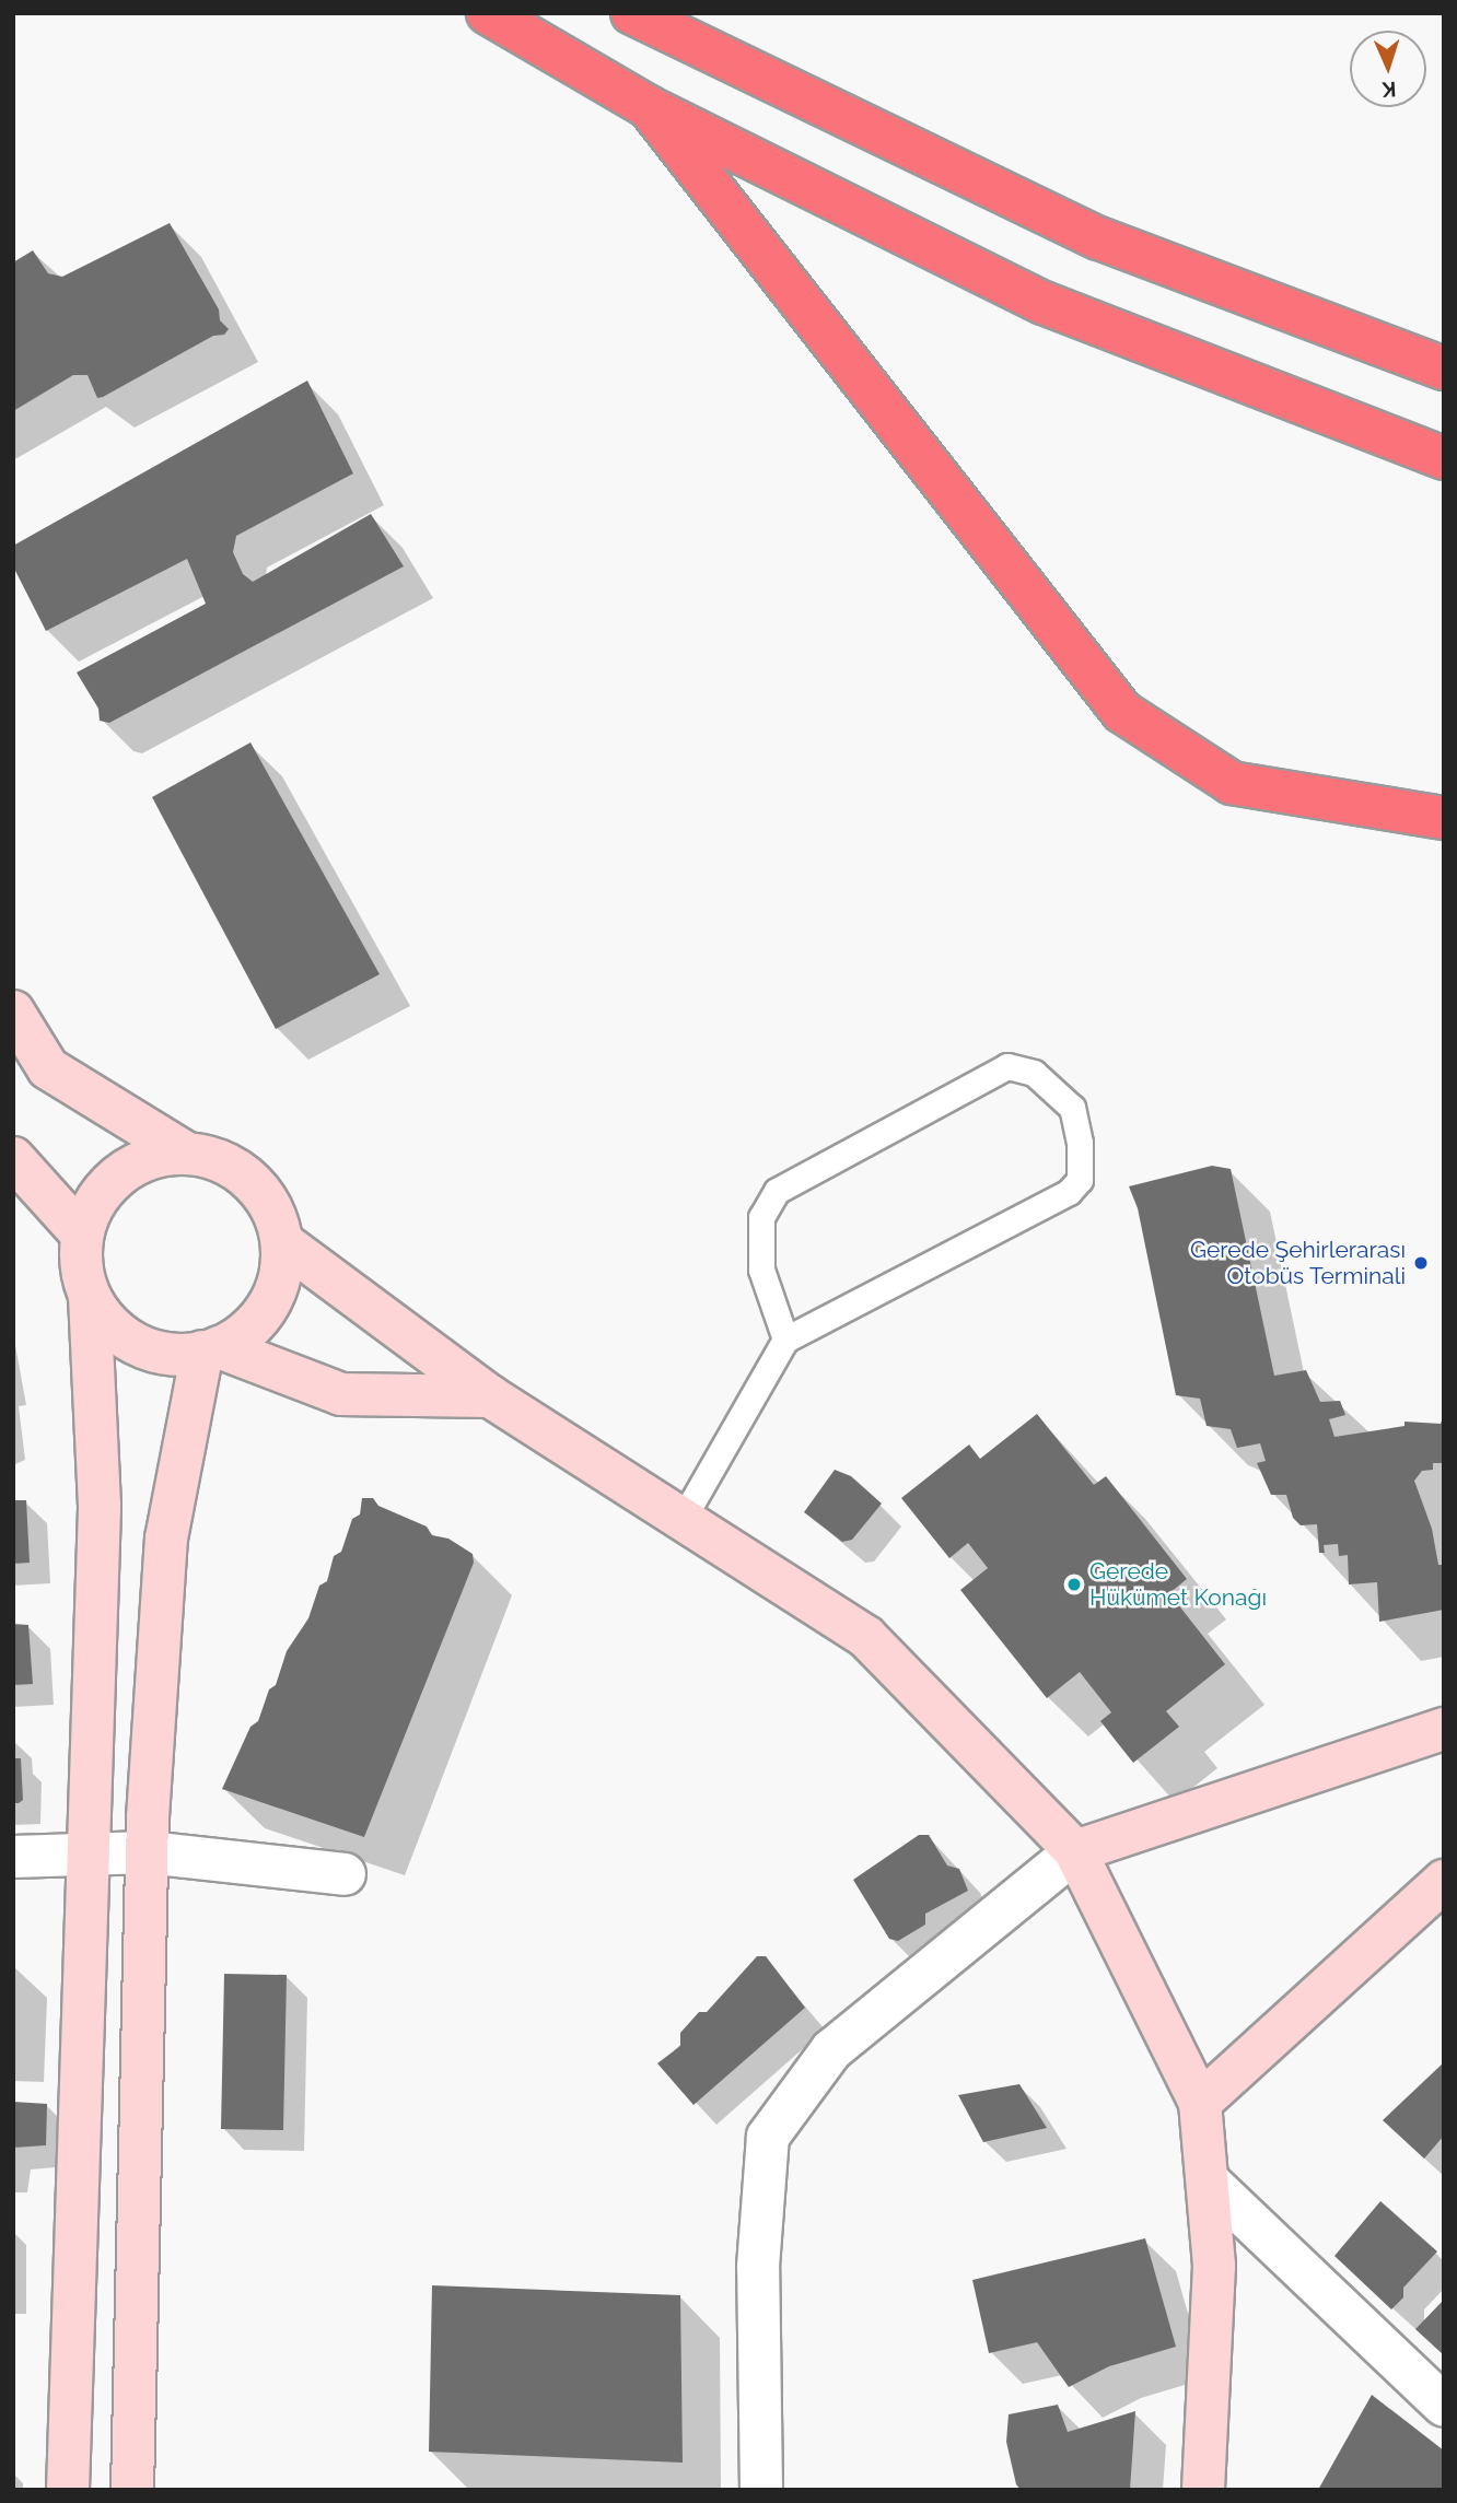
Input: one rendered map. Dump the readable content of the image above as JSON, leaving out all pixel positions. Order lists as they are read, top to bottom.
{
  "places": ["Gerede Şehirlerarası Otobüs Terminali", "Gerede Hükümet Konağı"],
  "north": "bottom"
}
